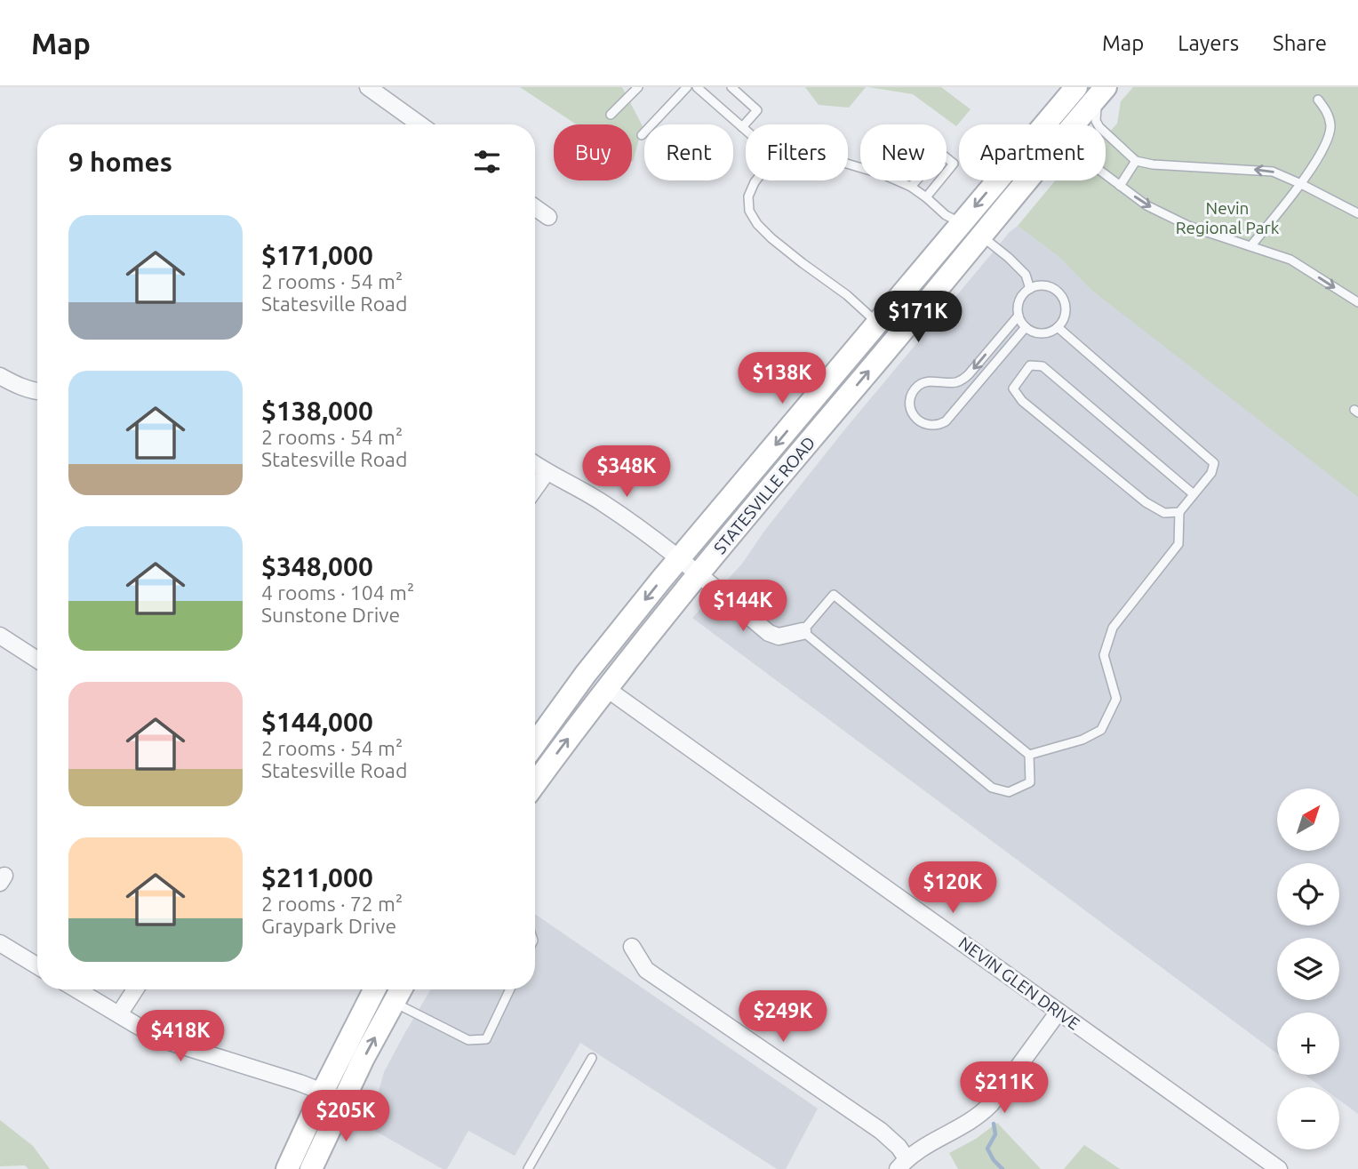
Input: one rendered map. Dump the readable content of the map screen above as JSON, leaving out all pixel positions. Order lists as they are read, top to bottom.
{
  "streets": {
    "main road": ["STATESVILLE ROAD"],
    "street": ["NEVIN GLEN DRIVE"]
  },
  "crossings": [
    ["STATESVILLE ROAD", "NEVIN GLEN DRIVE"]
  ],
  "parks": ["Nevin Regional Park"],
  "north": "top right",
  "page": {
    "header": "Map",
    "nav": ["Map", "Layers", "Share"],
    "chip": [
      "Buy",
      "Rent",
      "Filters",
      "New",
      "Apartment"
    ],
    "heading": "9 homes",
    "list": [
      {
        "name": "$171,000",
        "note": "2 rooms · 54 m² · Statesville Road"
      },
      {
        "name": "$138,000",
        "note": "2 rooms · 54 m² · Statesville Road"
      },
      {
        "name": "$348,000",
        "note": "4 rooms · 104 m² · Sunstone Drive"
      },
      {
        "name": "$144,000",
        "note": "2 rooms · 54 m² · Statesville Road"
      },
      {
        "name": "$211,000",
        "note": "2 rooms · 72 m² · Graypark Drive"
      }
    ],
    "price": [
      "$171K",
      "$138K",
      "$348K",
      "$144K",
      "$120K",
      "$249K",
      "$418K",
      "$211K",
      "$205K"
    ],
    "map_buttons": ["+", "−"]
  }
}
